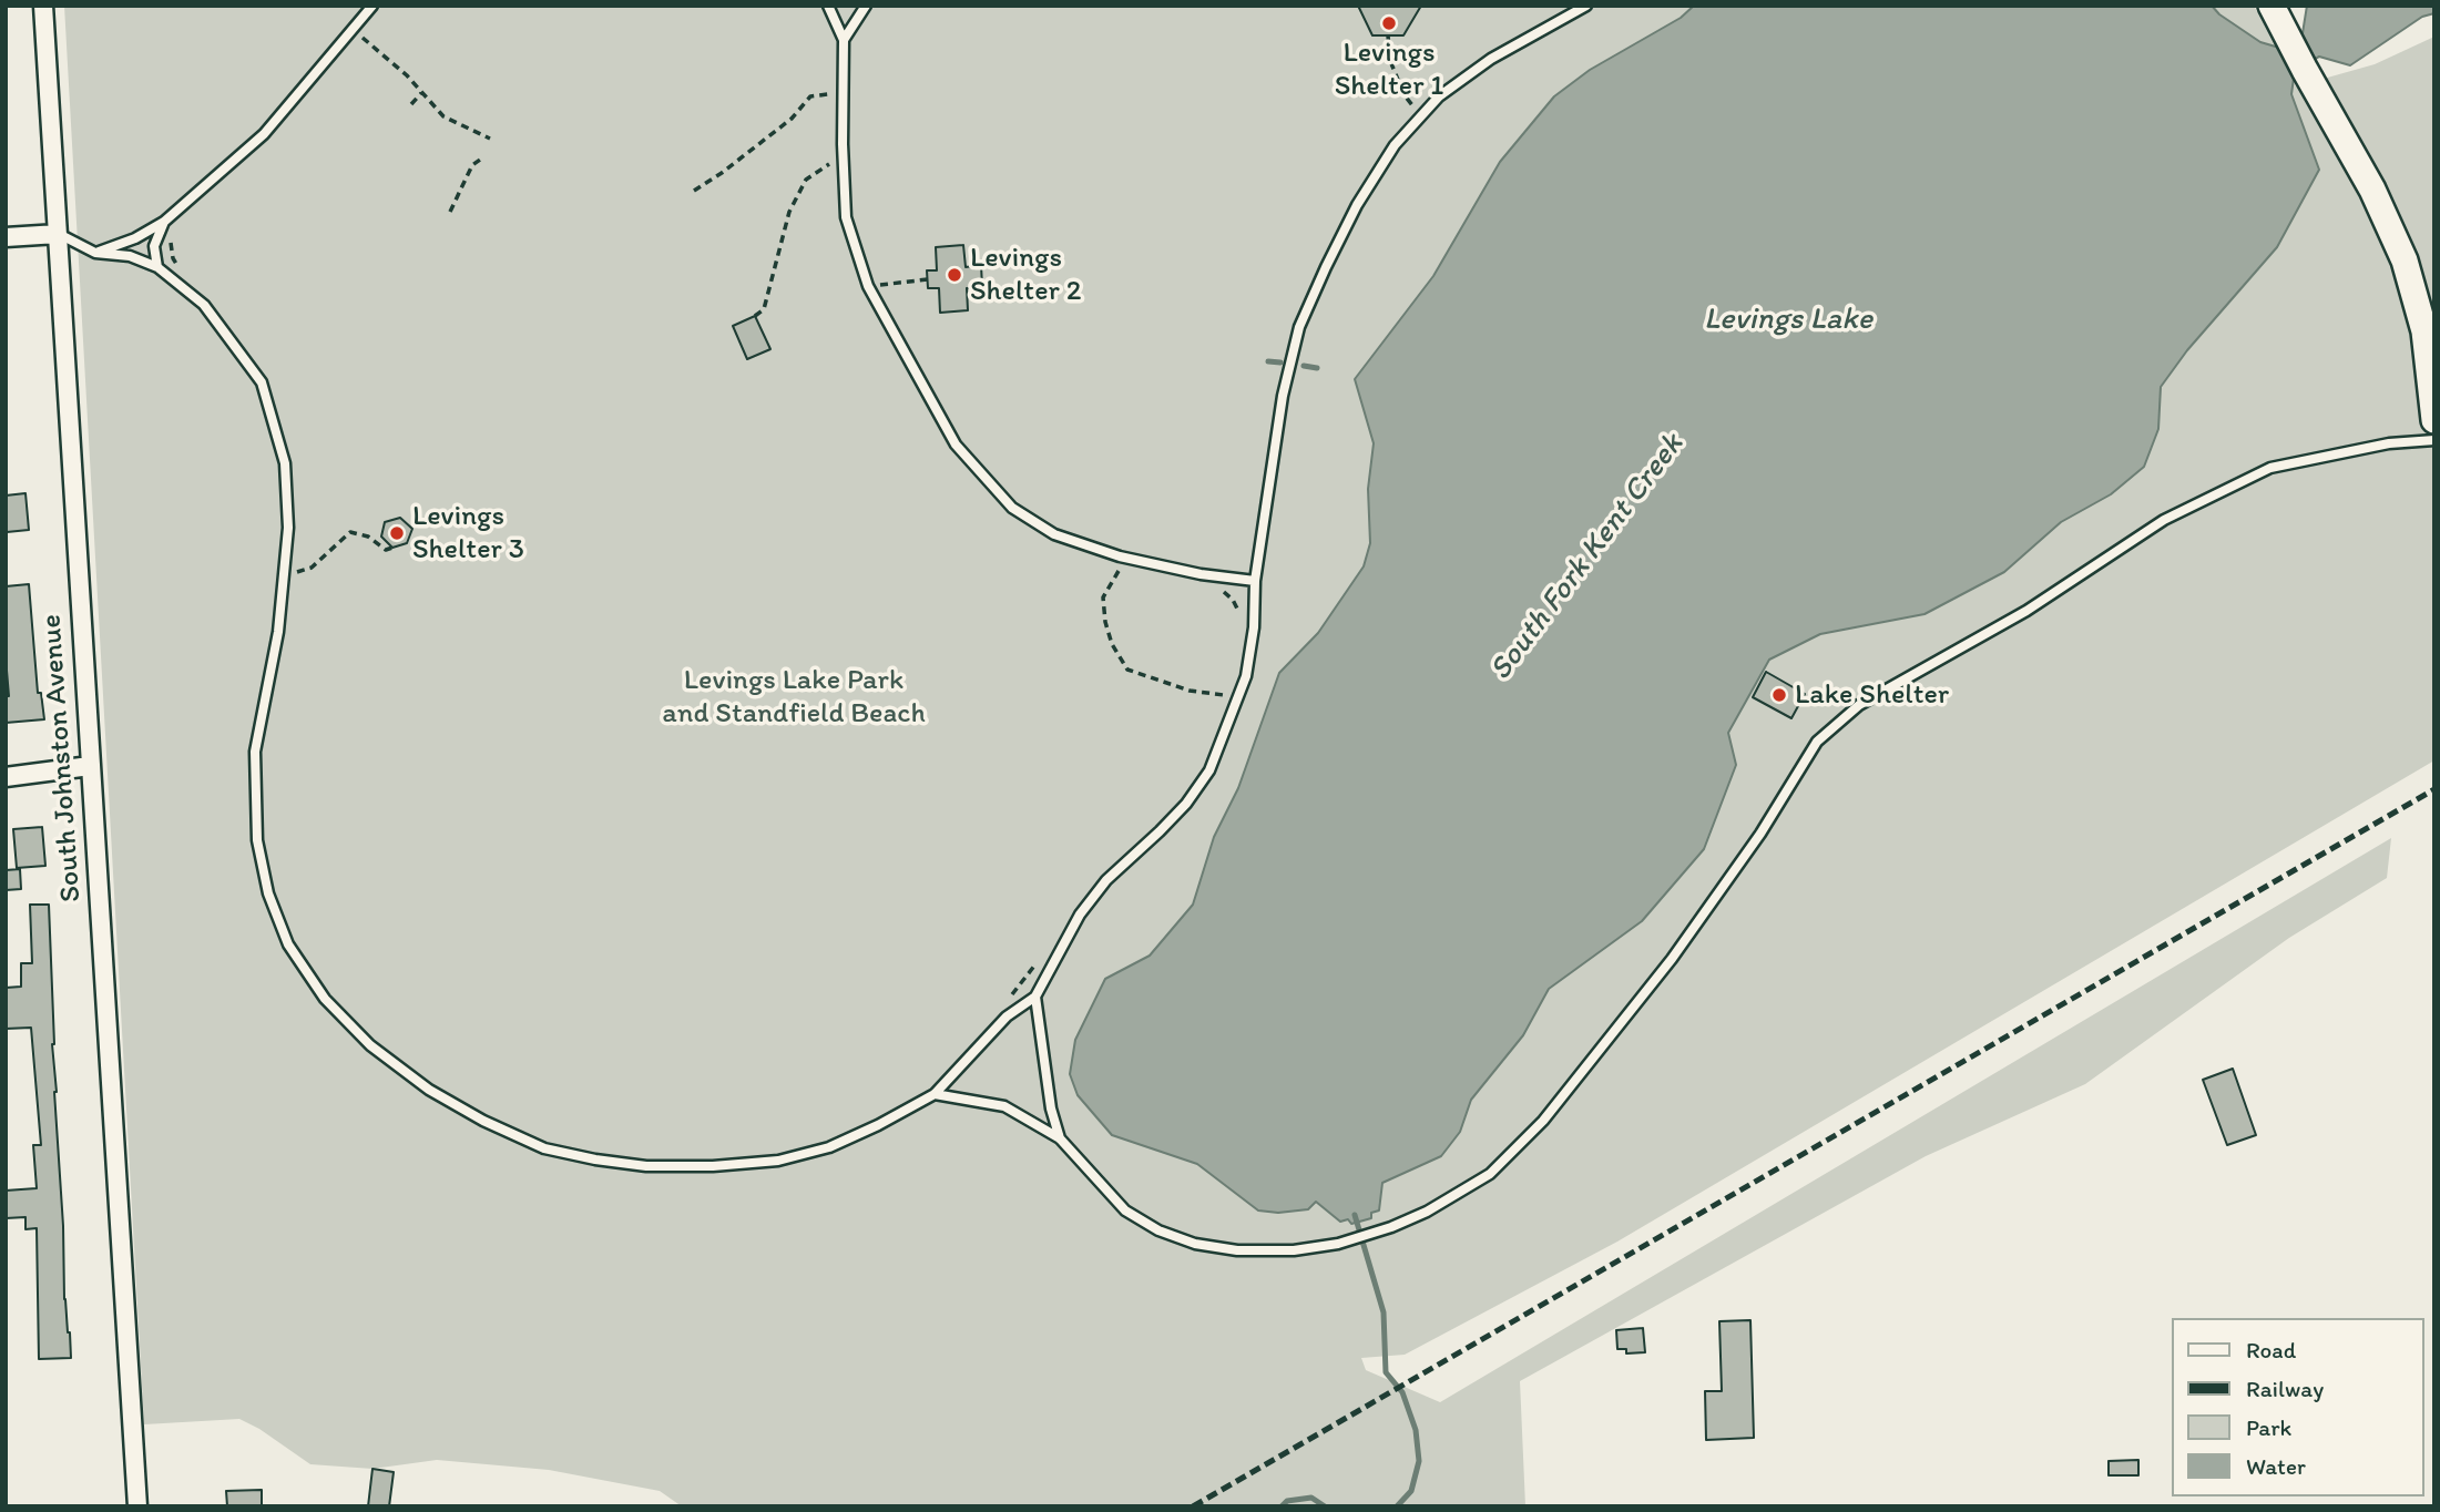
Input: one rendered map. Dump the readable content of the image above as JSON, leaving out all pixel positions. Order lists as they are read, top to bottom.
{
  "streets": {
    "street": ["South Johnston Avenue"]
  },
  "water": ["Levings Lake", "South Fork Kent Creek"],
  "parks": ["Levings Lake Park and Standfield Beach"],
  "places": [
    "Levings Shelter 1",
    "Levings Shelter 2",
    "Levings Shelter 3",
    "Lake Shelter"
  ],
  "legend": [
    "Road",
    "Railway",
    "Park",
    "Water"
  ]
}
